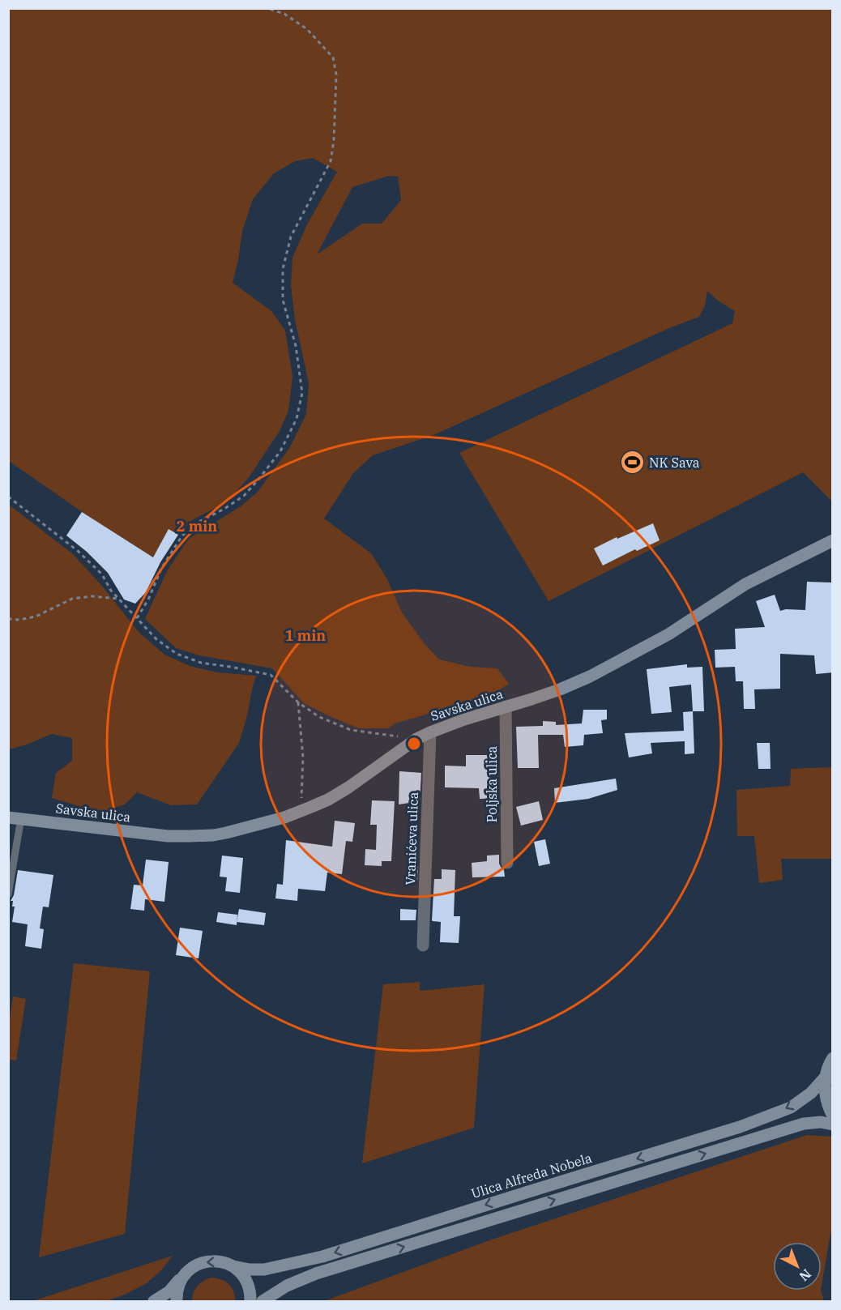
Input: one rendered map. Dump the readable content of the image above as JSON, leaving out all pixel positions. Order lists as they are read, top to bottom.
{
  "streets": {
    "street": [
      "Savska ulica",
      "Poljska ulica",
      "Vranićeva ulica",
      "Ulica Alfreda Nobela"
    ]
  },
  "crossings": [
    ["Savska ulica", "Poljska ulica"],
    ["Savska ulica", "Vranićeva ulica"]
  ],
  "places": {
    "sports": ["NK Sava"]
  },
  "north": "bottom right",
  "rings": ["2 min", "1 min"]
}
